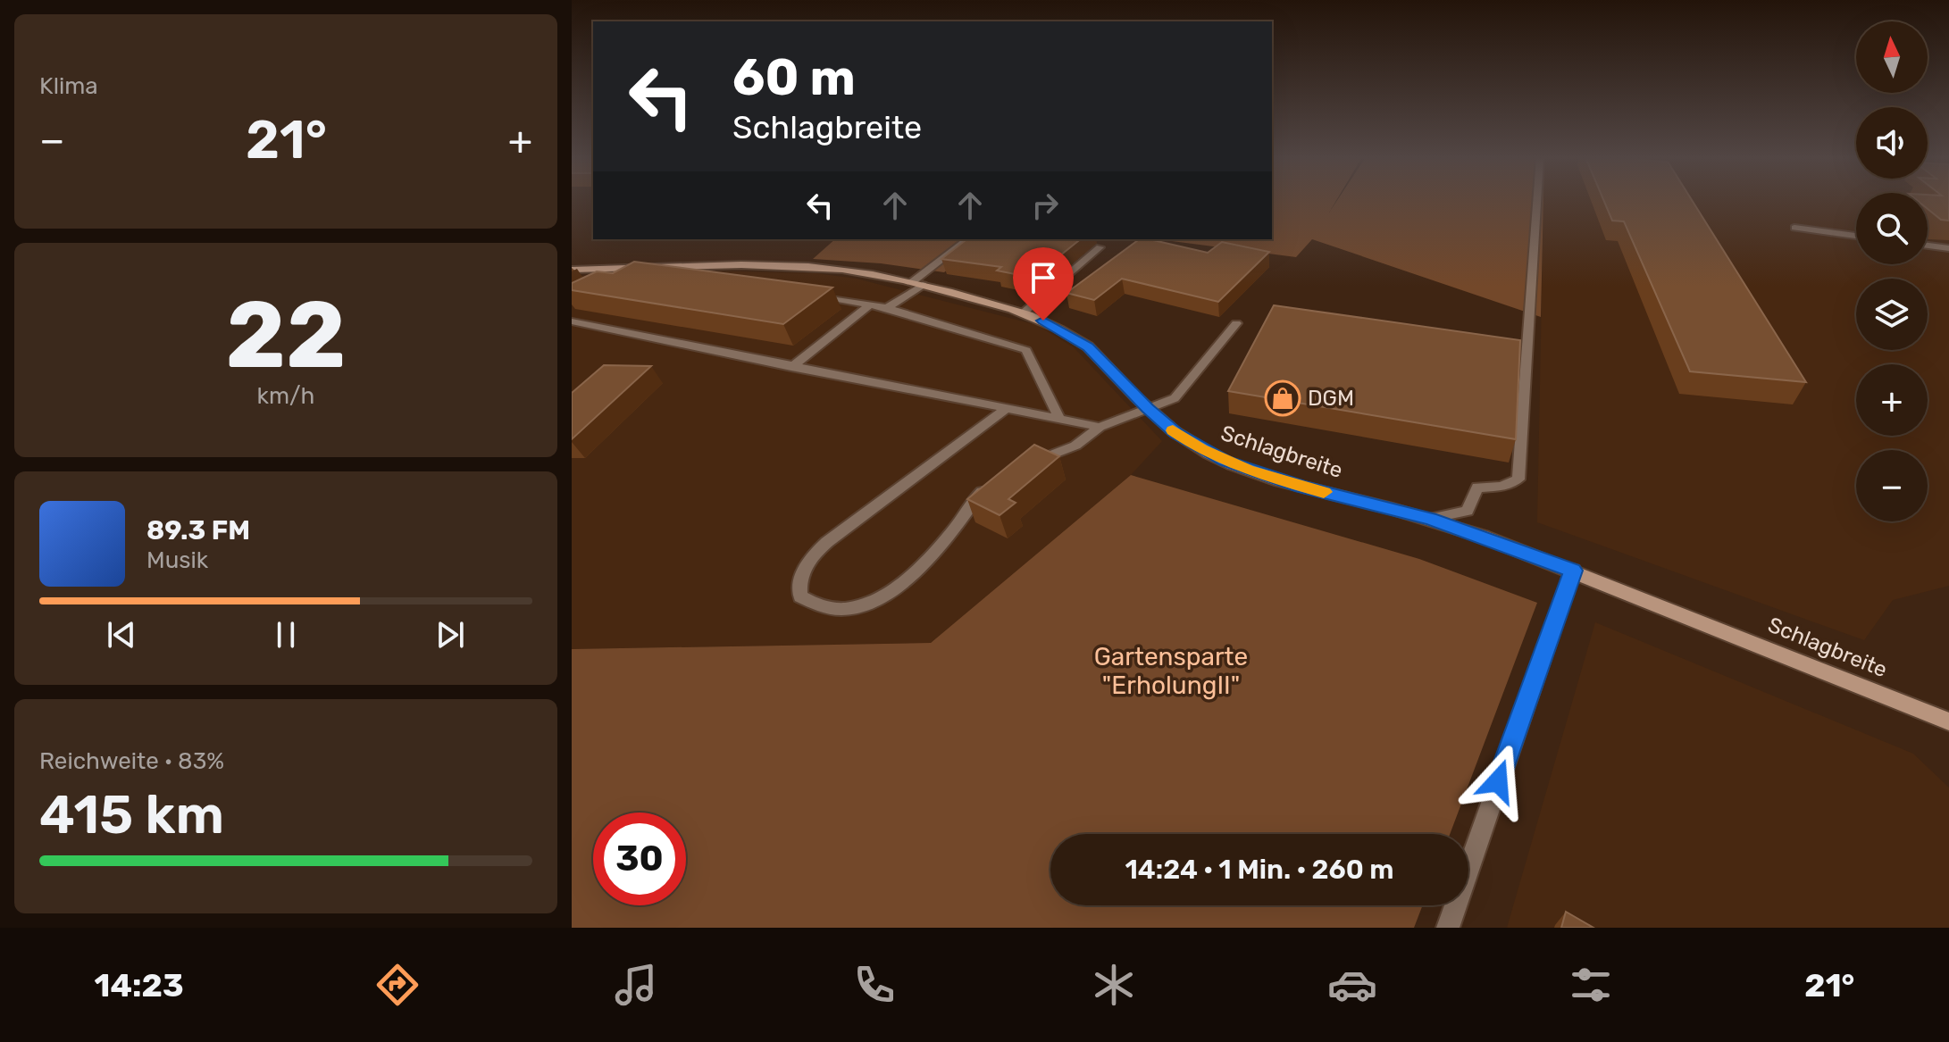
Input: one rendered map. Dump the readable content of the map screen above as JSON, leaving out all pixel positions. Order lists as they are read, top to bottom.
{
  "streets": {
    "street": ["Schlagbreite"]
  },
  "parks": ["Gartensparte \"ErholungII\""],
  "places": {
    "shop": ["DGM"]
  },
  "north": "top",
  "page": {
    "tile": [
      "Klima",
      ["22", "km/h"],
      ["Reichweite · 83%", "415 km"]
    ],
    "map_buttons": ["+", "−"],
    "turn": ["60 m", "Schlagbreite"],
    "heat": ["−", "21°", "+"],
    "song": ["89.3 FM", "Musik"],
    "limit": "30",
    "trip": "14:24 · 1 Min. · 260 m",
    "tabs": ["14:23", "21°"]
  }
}
